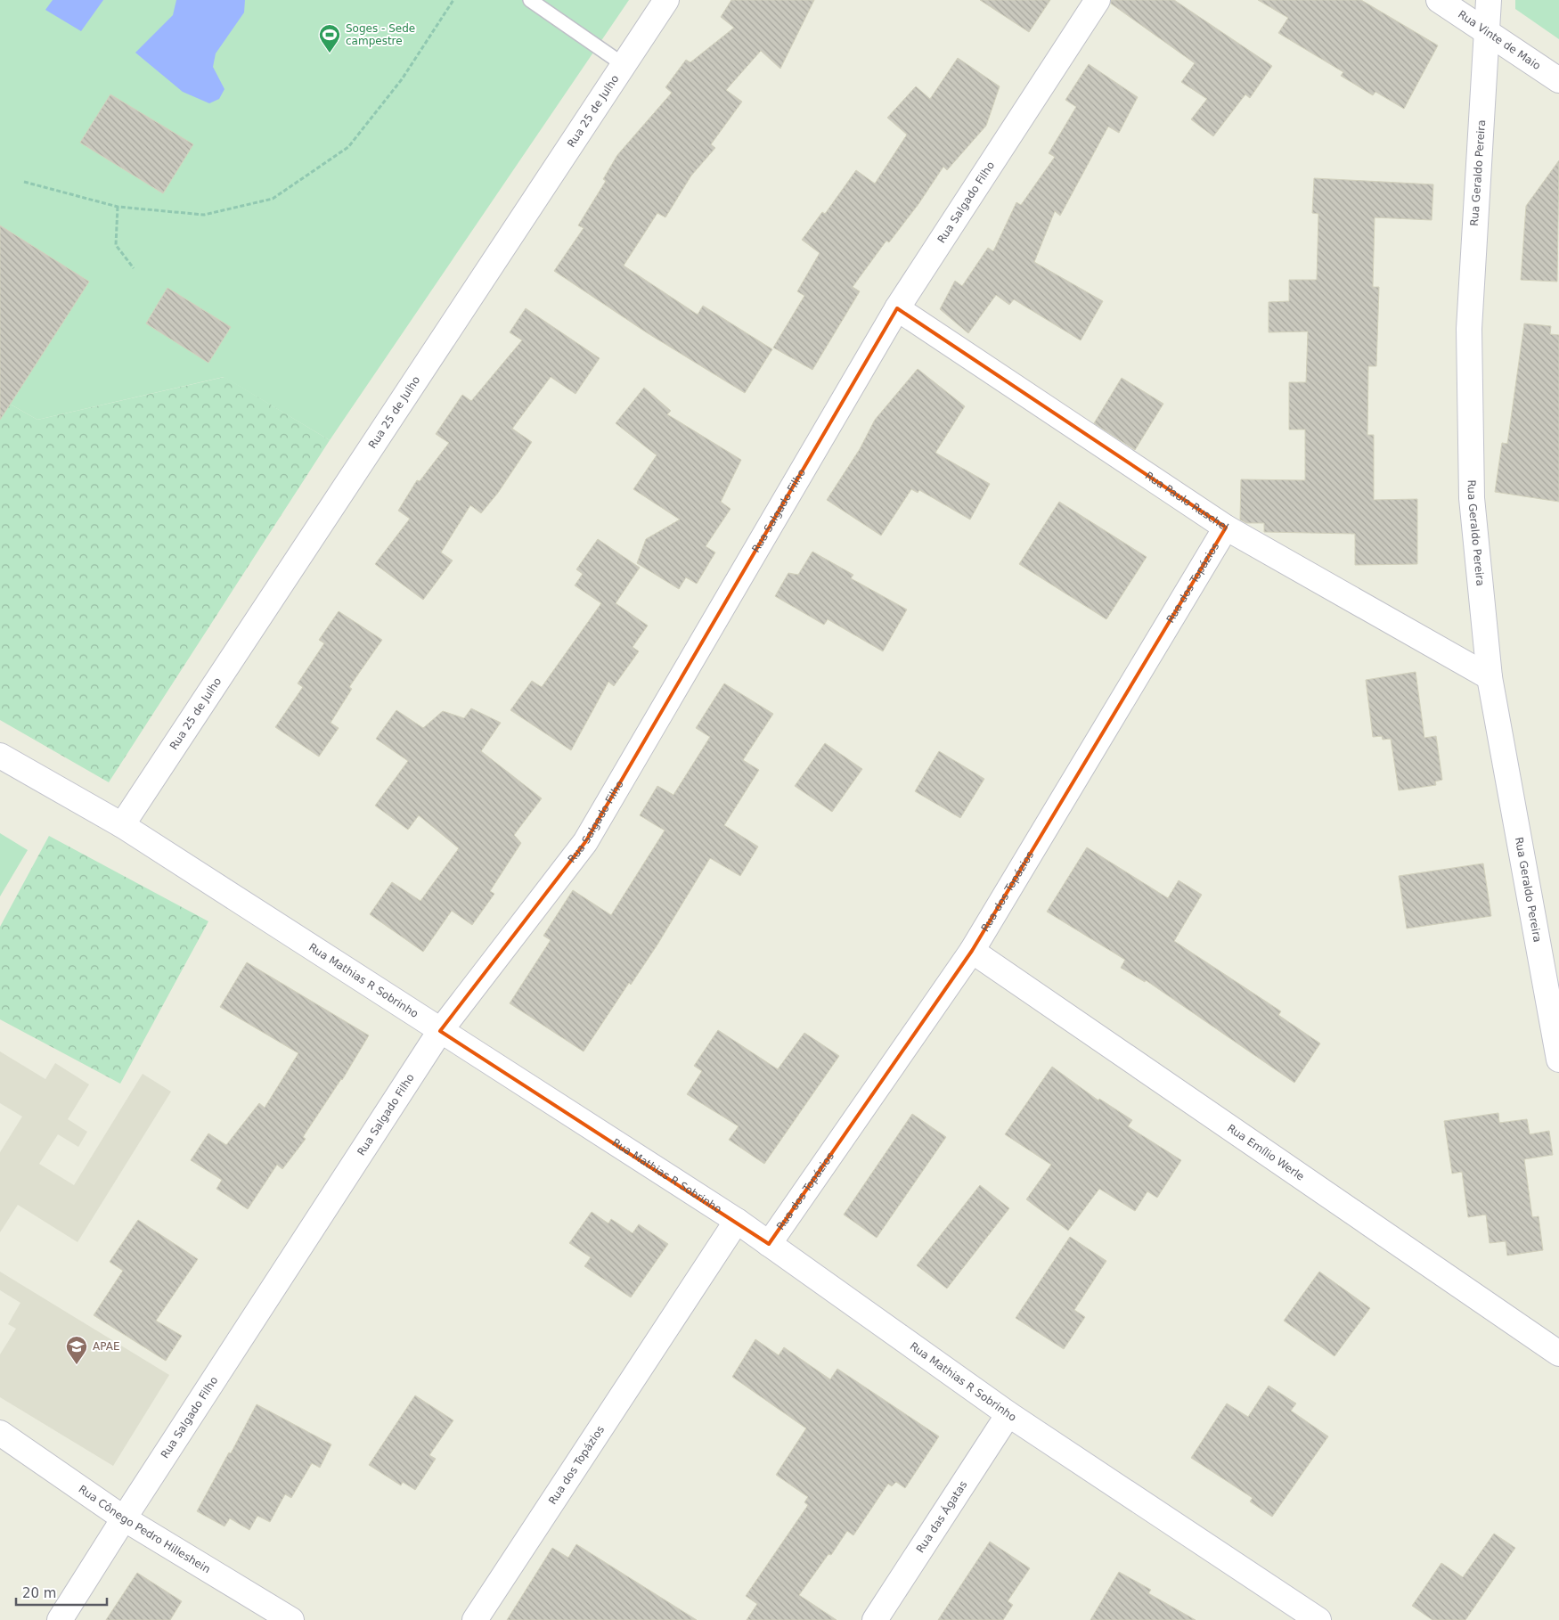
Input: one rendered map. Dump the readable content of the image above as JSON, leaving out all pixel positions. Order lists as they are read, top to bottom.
{
  "streets": {
    "street": [
      "Rua Vinte de Maio",
      "Rua 25 de Julho",
      "Rua Geraldo Pereira",
      "Rua Salgado Filho",
      "Rua Paulo Ruschel",
      "Rua dos Topázios",
      "Rua Mathias R Sobrinho",
      "Rua Emílio Werle",
      "Rua das Ágatas",
      "Rua Cônego Pedro Hilleshein"
    ]
  },
  "crossings": [
    ["Rua Vinte de Maio", "Rua Geraldo Pereira"],
    ["Rua 25 de Julho", "Rua Mathias R Sobrinho"],
    ["Rua Geraldo Pereira", "Rua Paulo Ruschel"],
    ["Rua Salgado Filho", "Rua Paulo Ruschel"],
    ["Rua Salgado Filho", "Rua Mathias R Sobrinho"],
    ["Rua Salgado Filho", "Rua Cônego Pedro Hilleshein"],
    ["Rua Paulo Ruschel", "Rua dos Topázios"],
    ["Rua dos Topázios", "Rua Mathias R Sobrinho"],
    ["Rua dos Topázios", "Rua Emílio Werle"],
    ["Rua Mathias R Sobrinho", "Rua das Ágatas"]
  ],
  "places": {
    "sports": ["Soges - Sede campestre"],
    "school or university": ["APAE"]
  },
  "scale_bar": "20 m"
}
